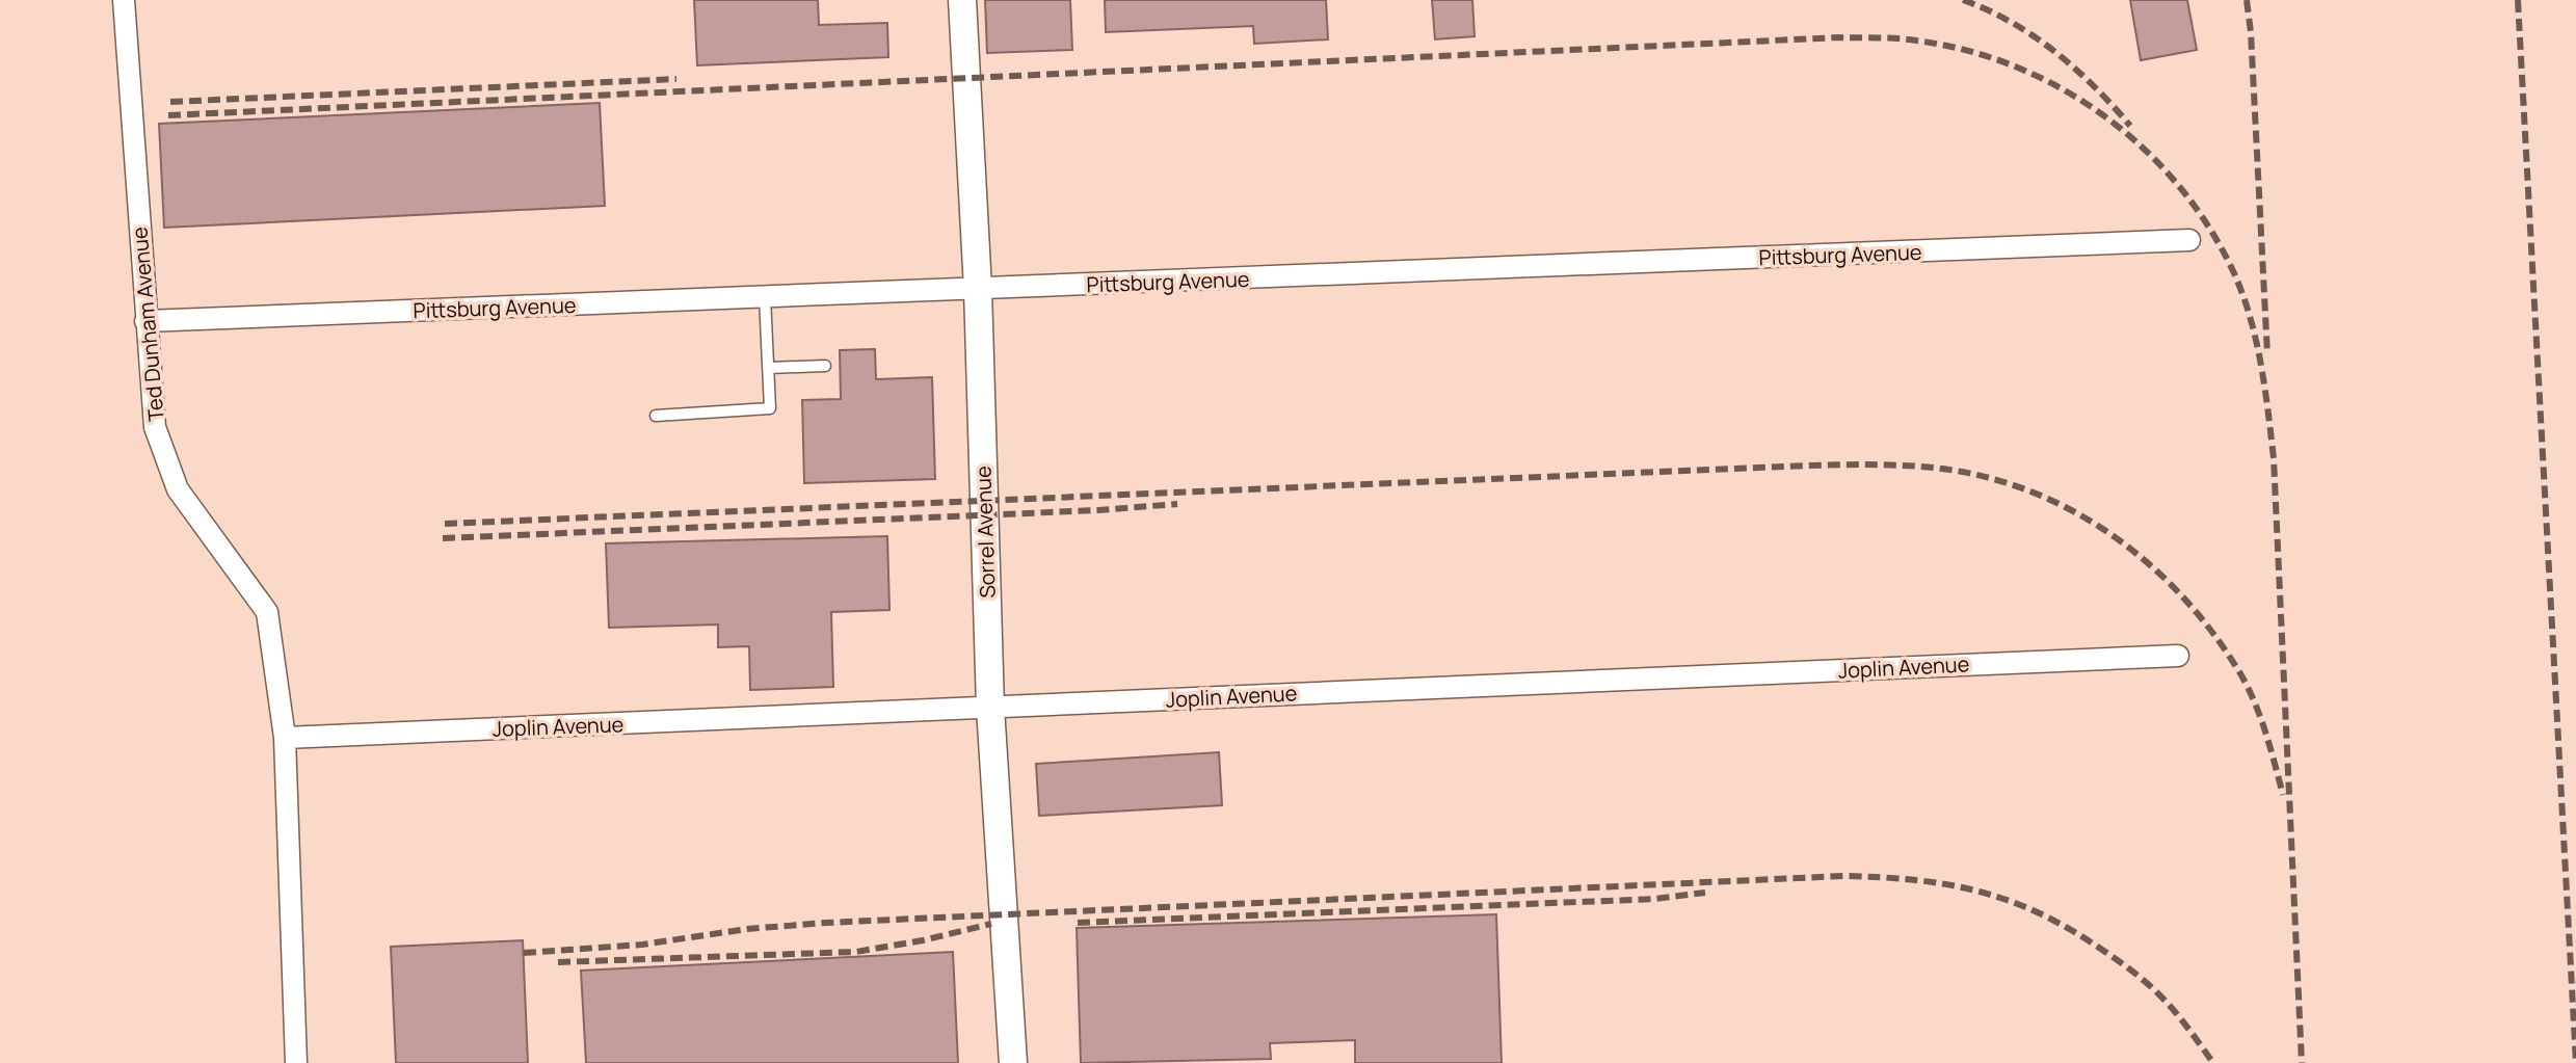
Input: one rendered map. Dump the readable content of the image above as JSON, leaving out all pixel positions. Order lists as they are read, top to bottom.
{
  "streets": {
    "street": [
      "Pittsburg Avenue",
      "Ted Dunham Avenue",
      "Sorrel Avenue",
      "Joplin Avenue"
    ]
  },
  "crossings": [
    ["Pittsburg Avenue", "Ted Dunham Avenue"],
    ["Pittsburg Avenue", "Sorrel Avenue"],
    ["Ted Dunham Avenue", "Joplin Avenue"],
    ["Sorrel Avenue", "Joplin Avenue"]
  ]
}
